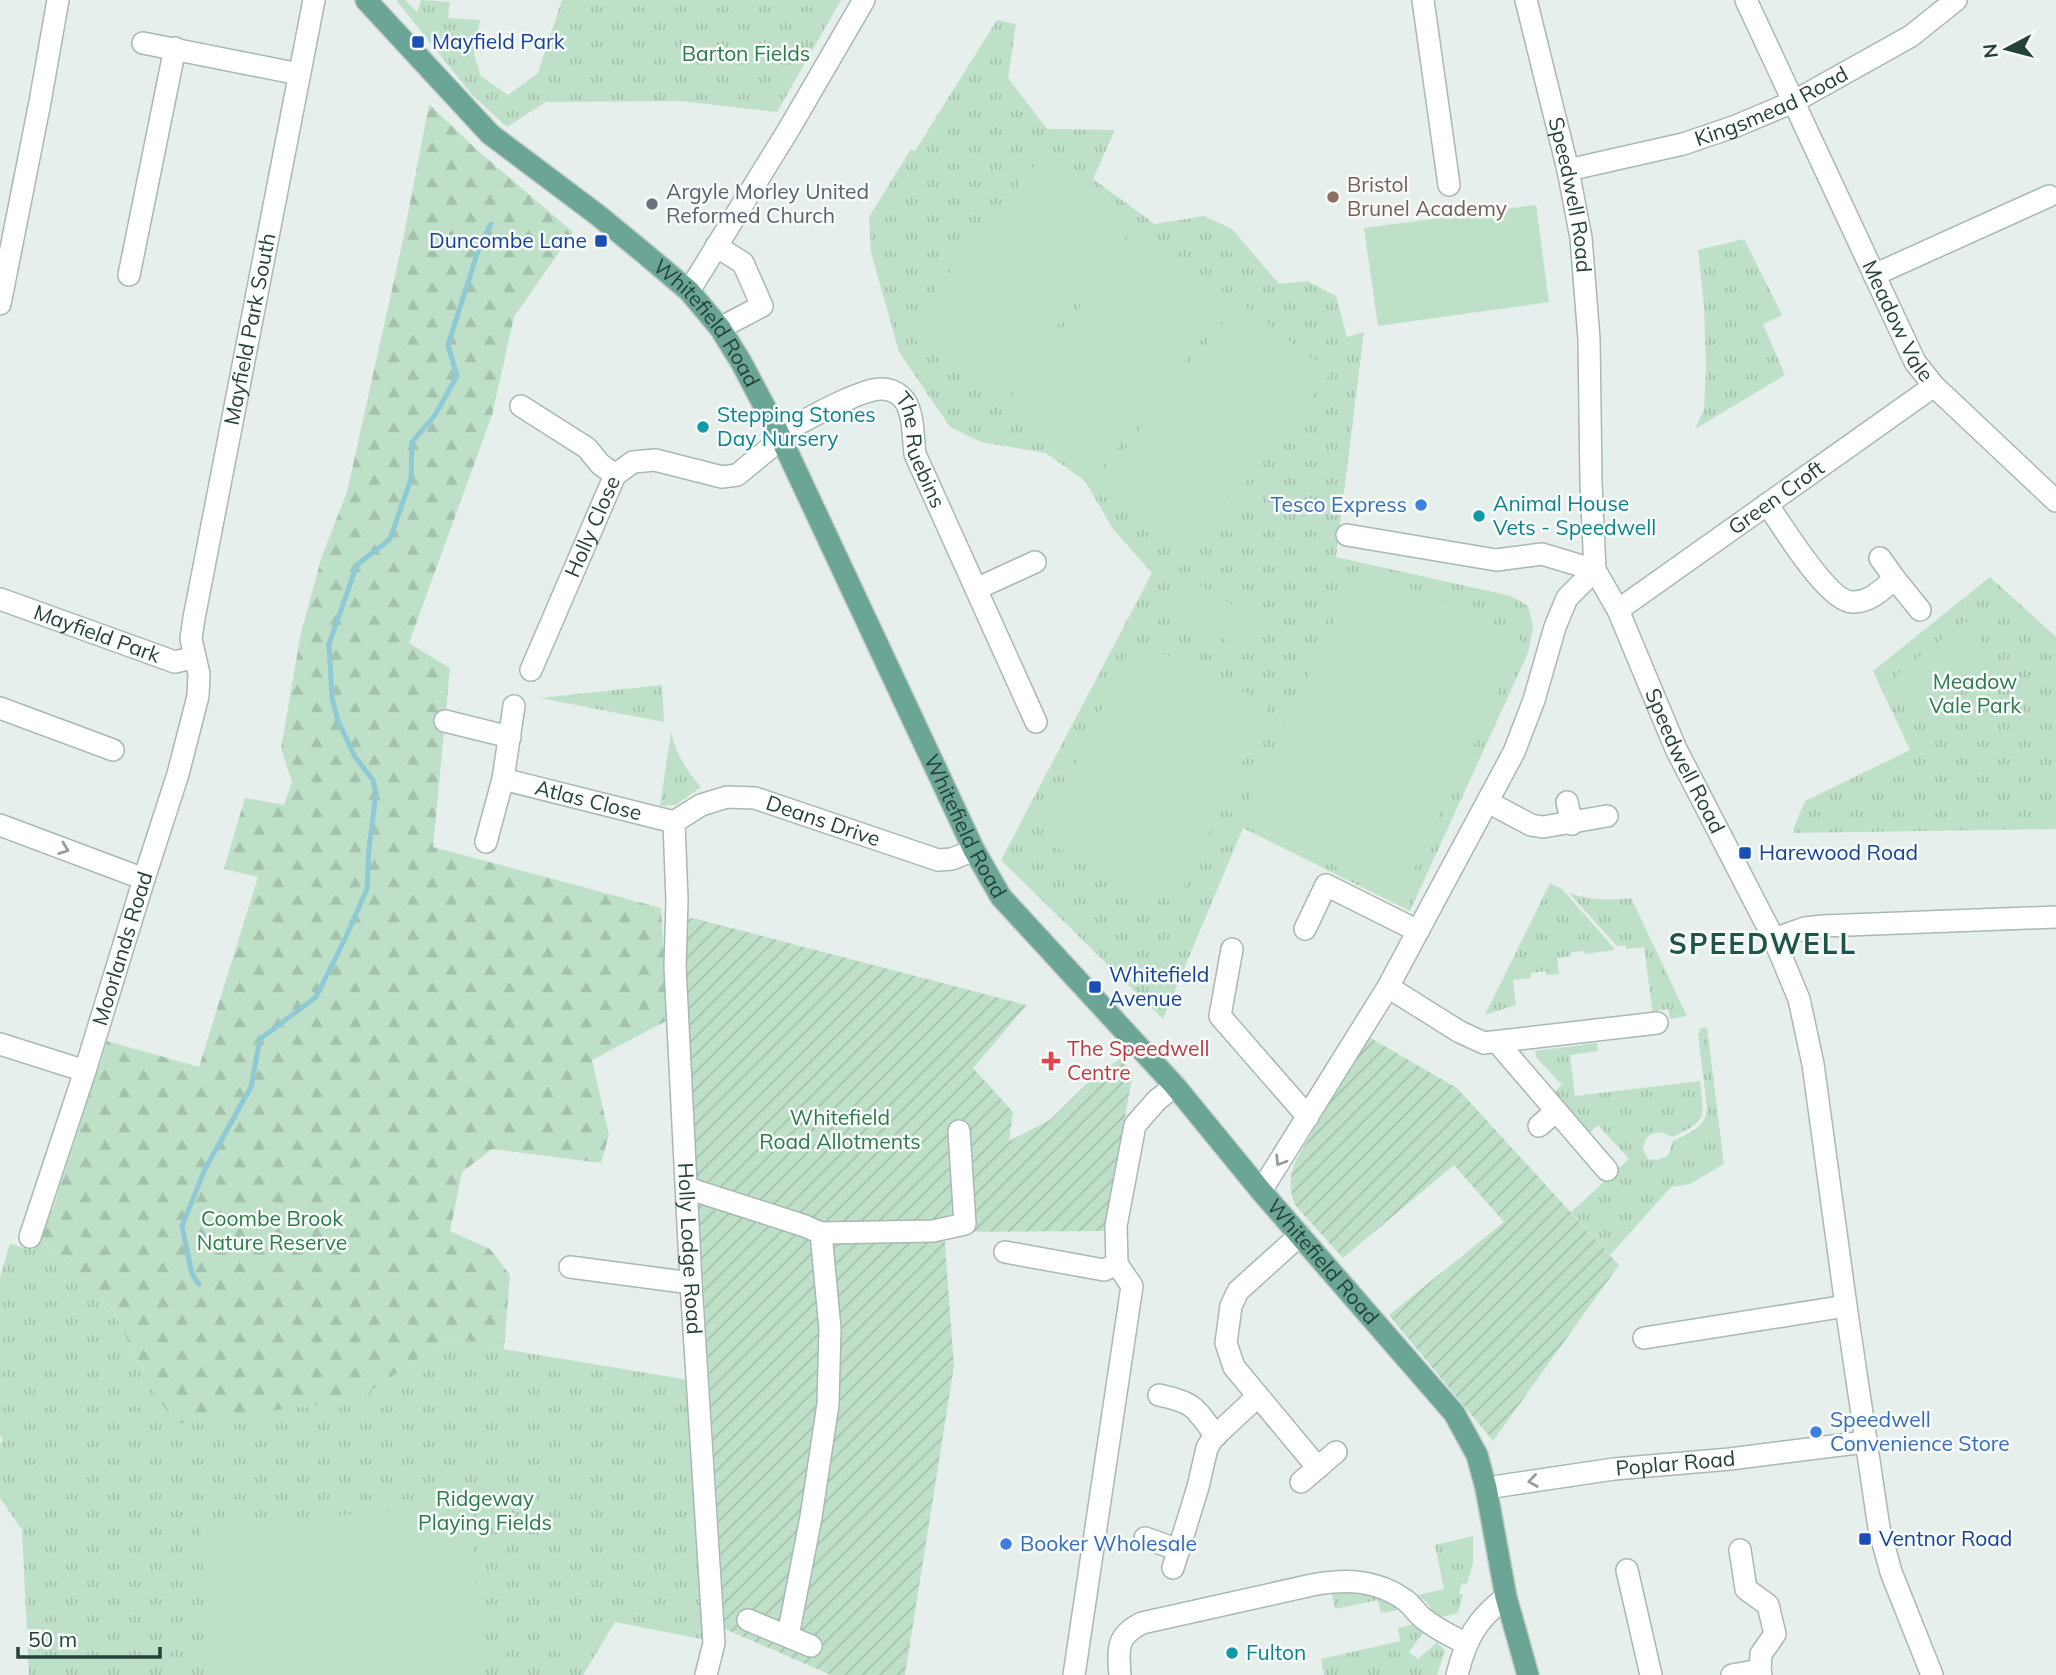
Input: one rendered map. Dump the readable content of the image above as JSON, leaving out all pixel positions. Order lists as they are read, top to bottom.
{
  "streets": {
    "main road": ["Whitefield Road"],
    "street": [
      "Kingsmead Road",
      "Speedwell Road",
      "Meadow Vale",
      "Mayfield Park South",
      "The Ruebins",
      "Green Croft",
      "Holly Close",
      "Mayfield Park",
      "Atlas Close",
      "Deans Drive",
      "Moorlands Road",
      "Holly Lodge Road",
      "Poplar Road"
    ]
  },
  "crossings": [
    ["Kingsmead Road", "Speedwell Road"],
    ["Kingsmead Road", "Meadow Vale"],
    ["Speedwell Road", "Green Croft"],
    ["Speedwell Road", "Poplar Road"],
    ["Meadow Vale", "Green Croft"],
    ["Whitefield Road", "The Ruebins"],
    ["Whitefield Road", "Holly Close"],
    ["Whitefield Road", "Deans Drive"],
    ["Whitefield Road", "Poplar Road"],
    ["Mayfield Park South", "Mayfield Park"],
    ["Mayfield Park South", "Moorlands Road"],
    ["The Ruebins", "Holly Close"],
    ["Mayfield Park", "Moorlands Road"],
    ["Atlas Close", "Deans Drive"],
    ["Atlas Close", "Holly Lodge Road"],
    ["Deans Drive", "Holly Lodge Road"]
  ],
  "districts": ["SPEEDWELL"],
  "parks": [
    "Barton Fields",
    "Meadow Vale Park",
    "Whitefield Road Allotments",
    "Coombe Brook Nature Reserve",
    "Ridgeway Playing Fields"
  ],
  "places": {
    "transit": [
      "Mayfield Park",
      "Duncombe Lane",
      "Harewood Road",
      "Whitefield Avenue",
      "Ventnor Road"
    ],
    "other": [
      "Bristol Brunel Academy",
      "Argyle Morley United Reformed Church",
      "Stepping Stones Day Nursery",
      "Tesco Express",
      "Animal House Vets - Speedwell",
      "Speedwell Convenience Store",
      "Booker Wholesale",
      "Fulton"
    ],
    "health": ["The Speedwell Centre"]
  },
  "scale_bar": "50 m",
  "north": "left"
}
